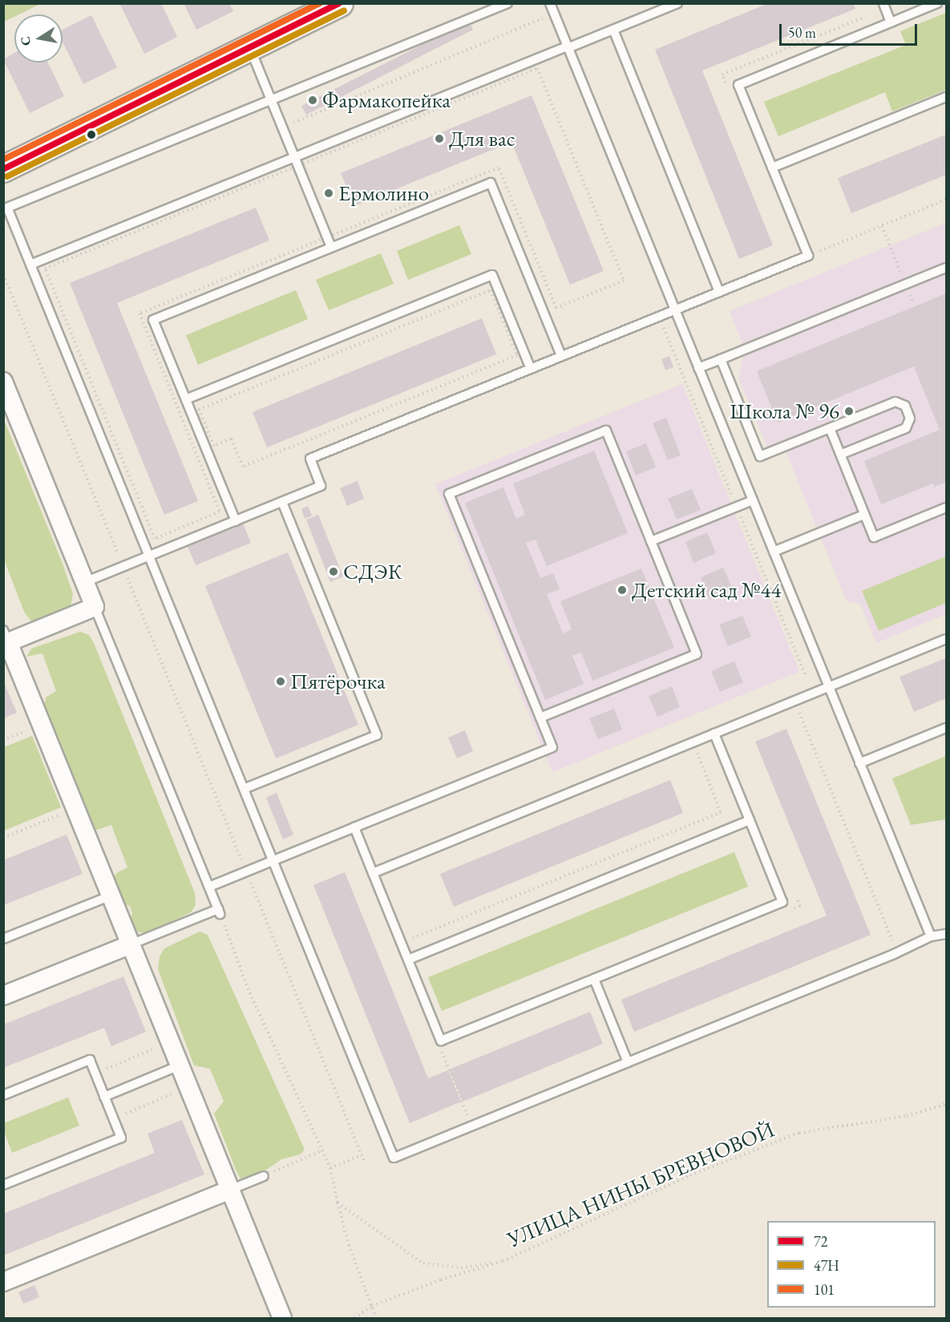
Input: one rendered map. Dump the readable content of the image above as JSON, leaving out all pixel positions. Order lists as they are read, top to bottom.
{
  "streets": {
    "path": ["УЛИЦА НИНЫ БРЕВНОВОЙ"]
  },
  "places": [
    "Фармакопейка",
    "Для вас",
    "Ермолино",
    "Школа № 96",
    "СДЭК",
    "Детский сад №44",
    "Пятёрочка"
  ],
  "lines": ["transit line 72", "transit line 101", "transit line 47Н"],
  "legend": ["72", "47Н", "101"],
  "scale_bar": "50 m",
  "north": "left"
}
